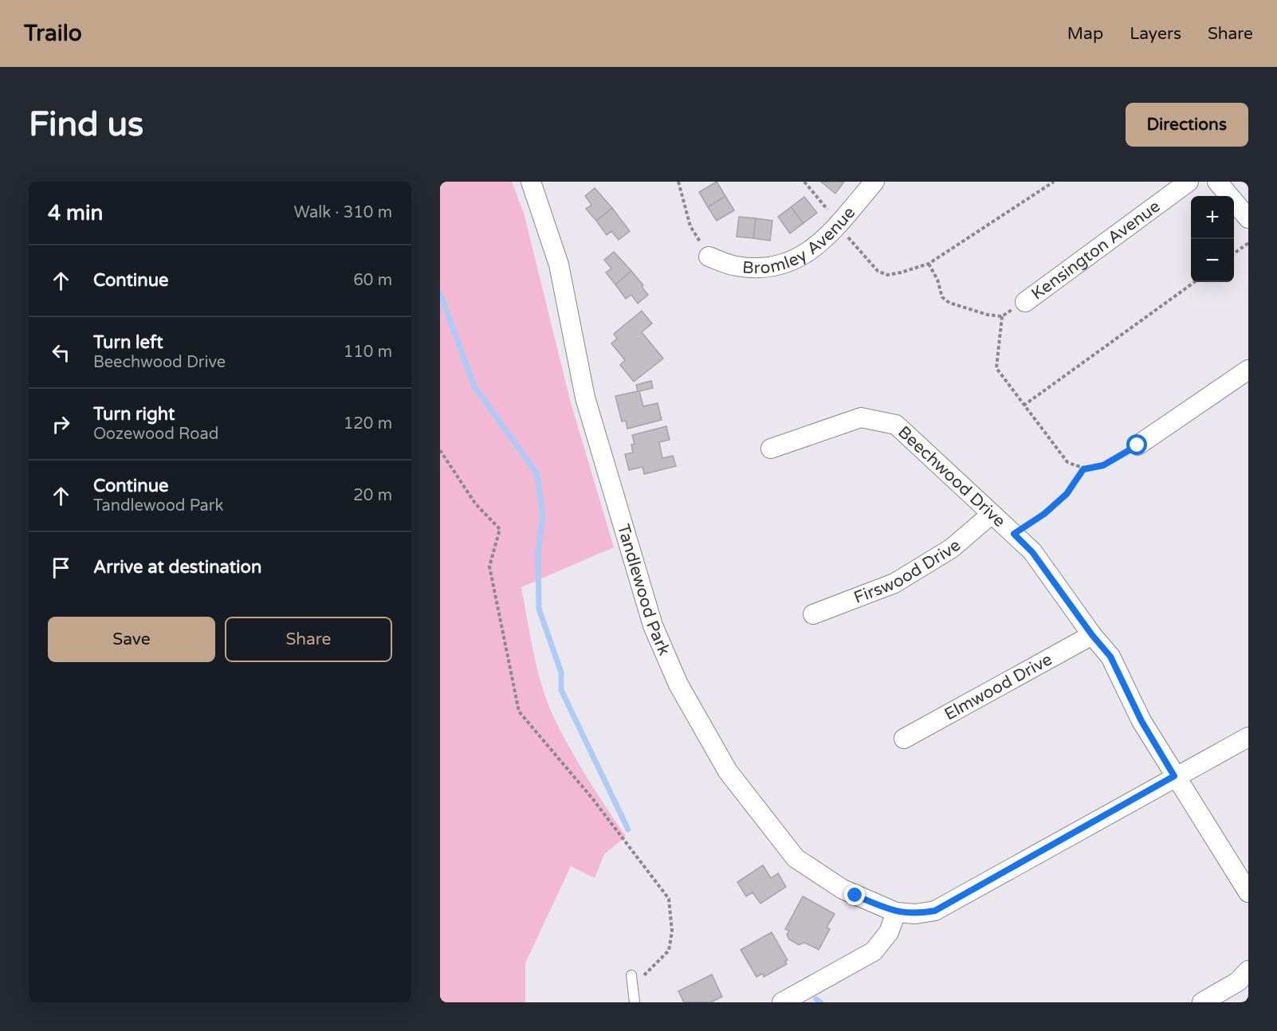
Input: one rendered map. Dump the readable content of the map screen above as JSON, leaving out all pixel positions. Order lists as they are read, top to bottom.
{
  "streets": {
    "street": [
      "Bromley Avenue",
      "Kensington Avenue",
      "Beechwood Drive",
      "Firswood Drive",
      "Tandlewood Park",
      "Elmwood Drive"
    ]
  },
  "crossings": [
    ["Beechwood Drive", "Firswood Drive"],
    ["Beechwood Drive", "Tandlewood Park"],
    ["Beechwood Drive", "Elmwood Drive"]
  ],
  "page": {
    "header": "Trailo",
    "nav": ["Map", "Layers", "Share"],
    "buttons": [
      "Directions",
      ["Save", "Share"]
    ],
    "title": "Find us",
    "heading": ["4 min", "Walk · 310 m"],
    "map_buttons": ["+", "−"],
    "list": [
      ["Continue", "60 m"],
      ["Turn left", "Beechwood Drive", "110 m"],
      ["Turn right", "Oozewood Road", "120 m"],
      ["Continue", "Tandlewood Park", "20 m"],
      "Arrive at destination"
    ]
  }
}
